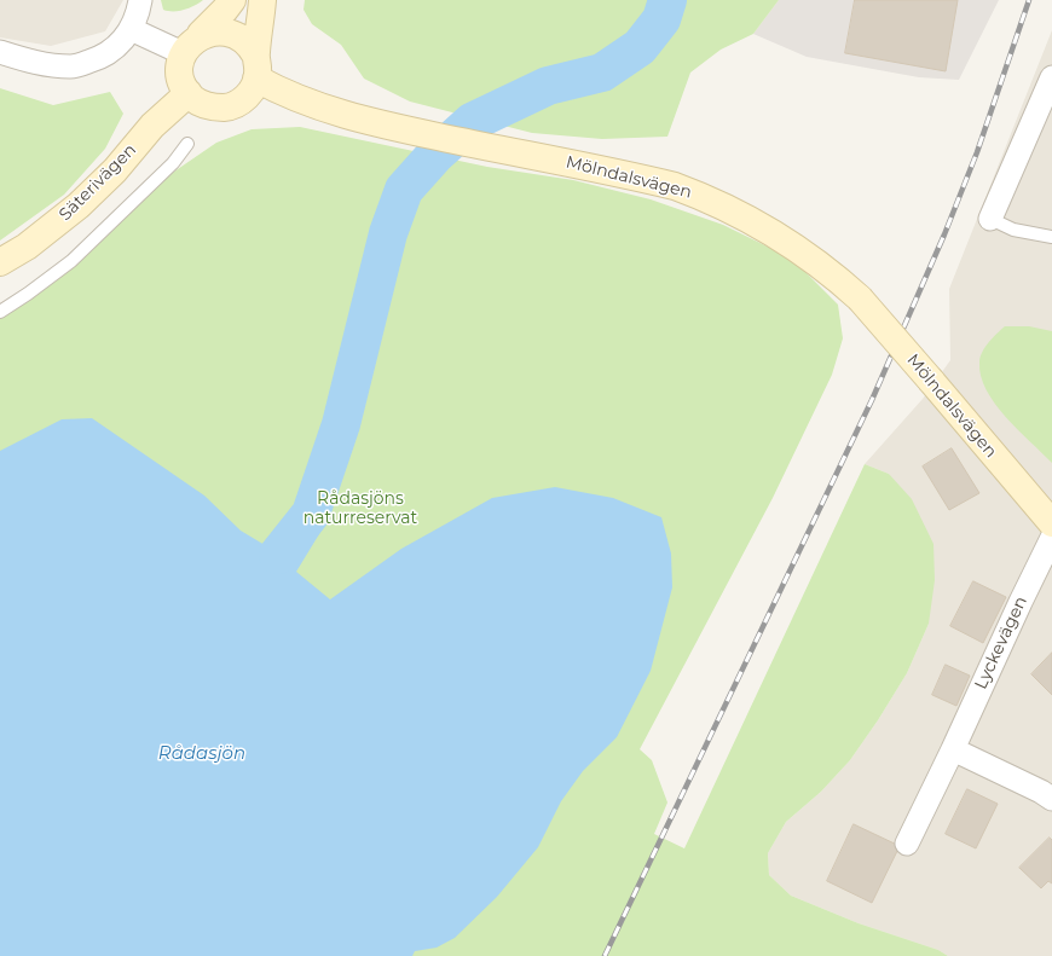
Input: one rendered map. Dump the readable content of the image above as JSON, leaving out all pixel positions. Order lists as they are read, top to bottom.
{
  "streets": {
    "street": ["Mölndalsvägen", "Säterivägen", "Lyckevägen"]
  },
  "crossings": [
    ["Mölndalsvägen", "Säterivägen"]
  ],
  "water": ["Rådasjön"],
  "parks": ["Rådasjöns naturreservat"]
}
